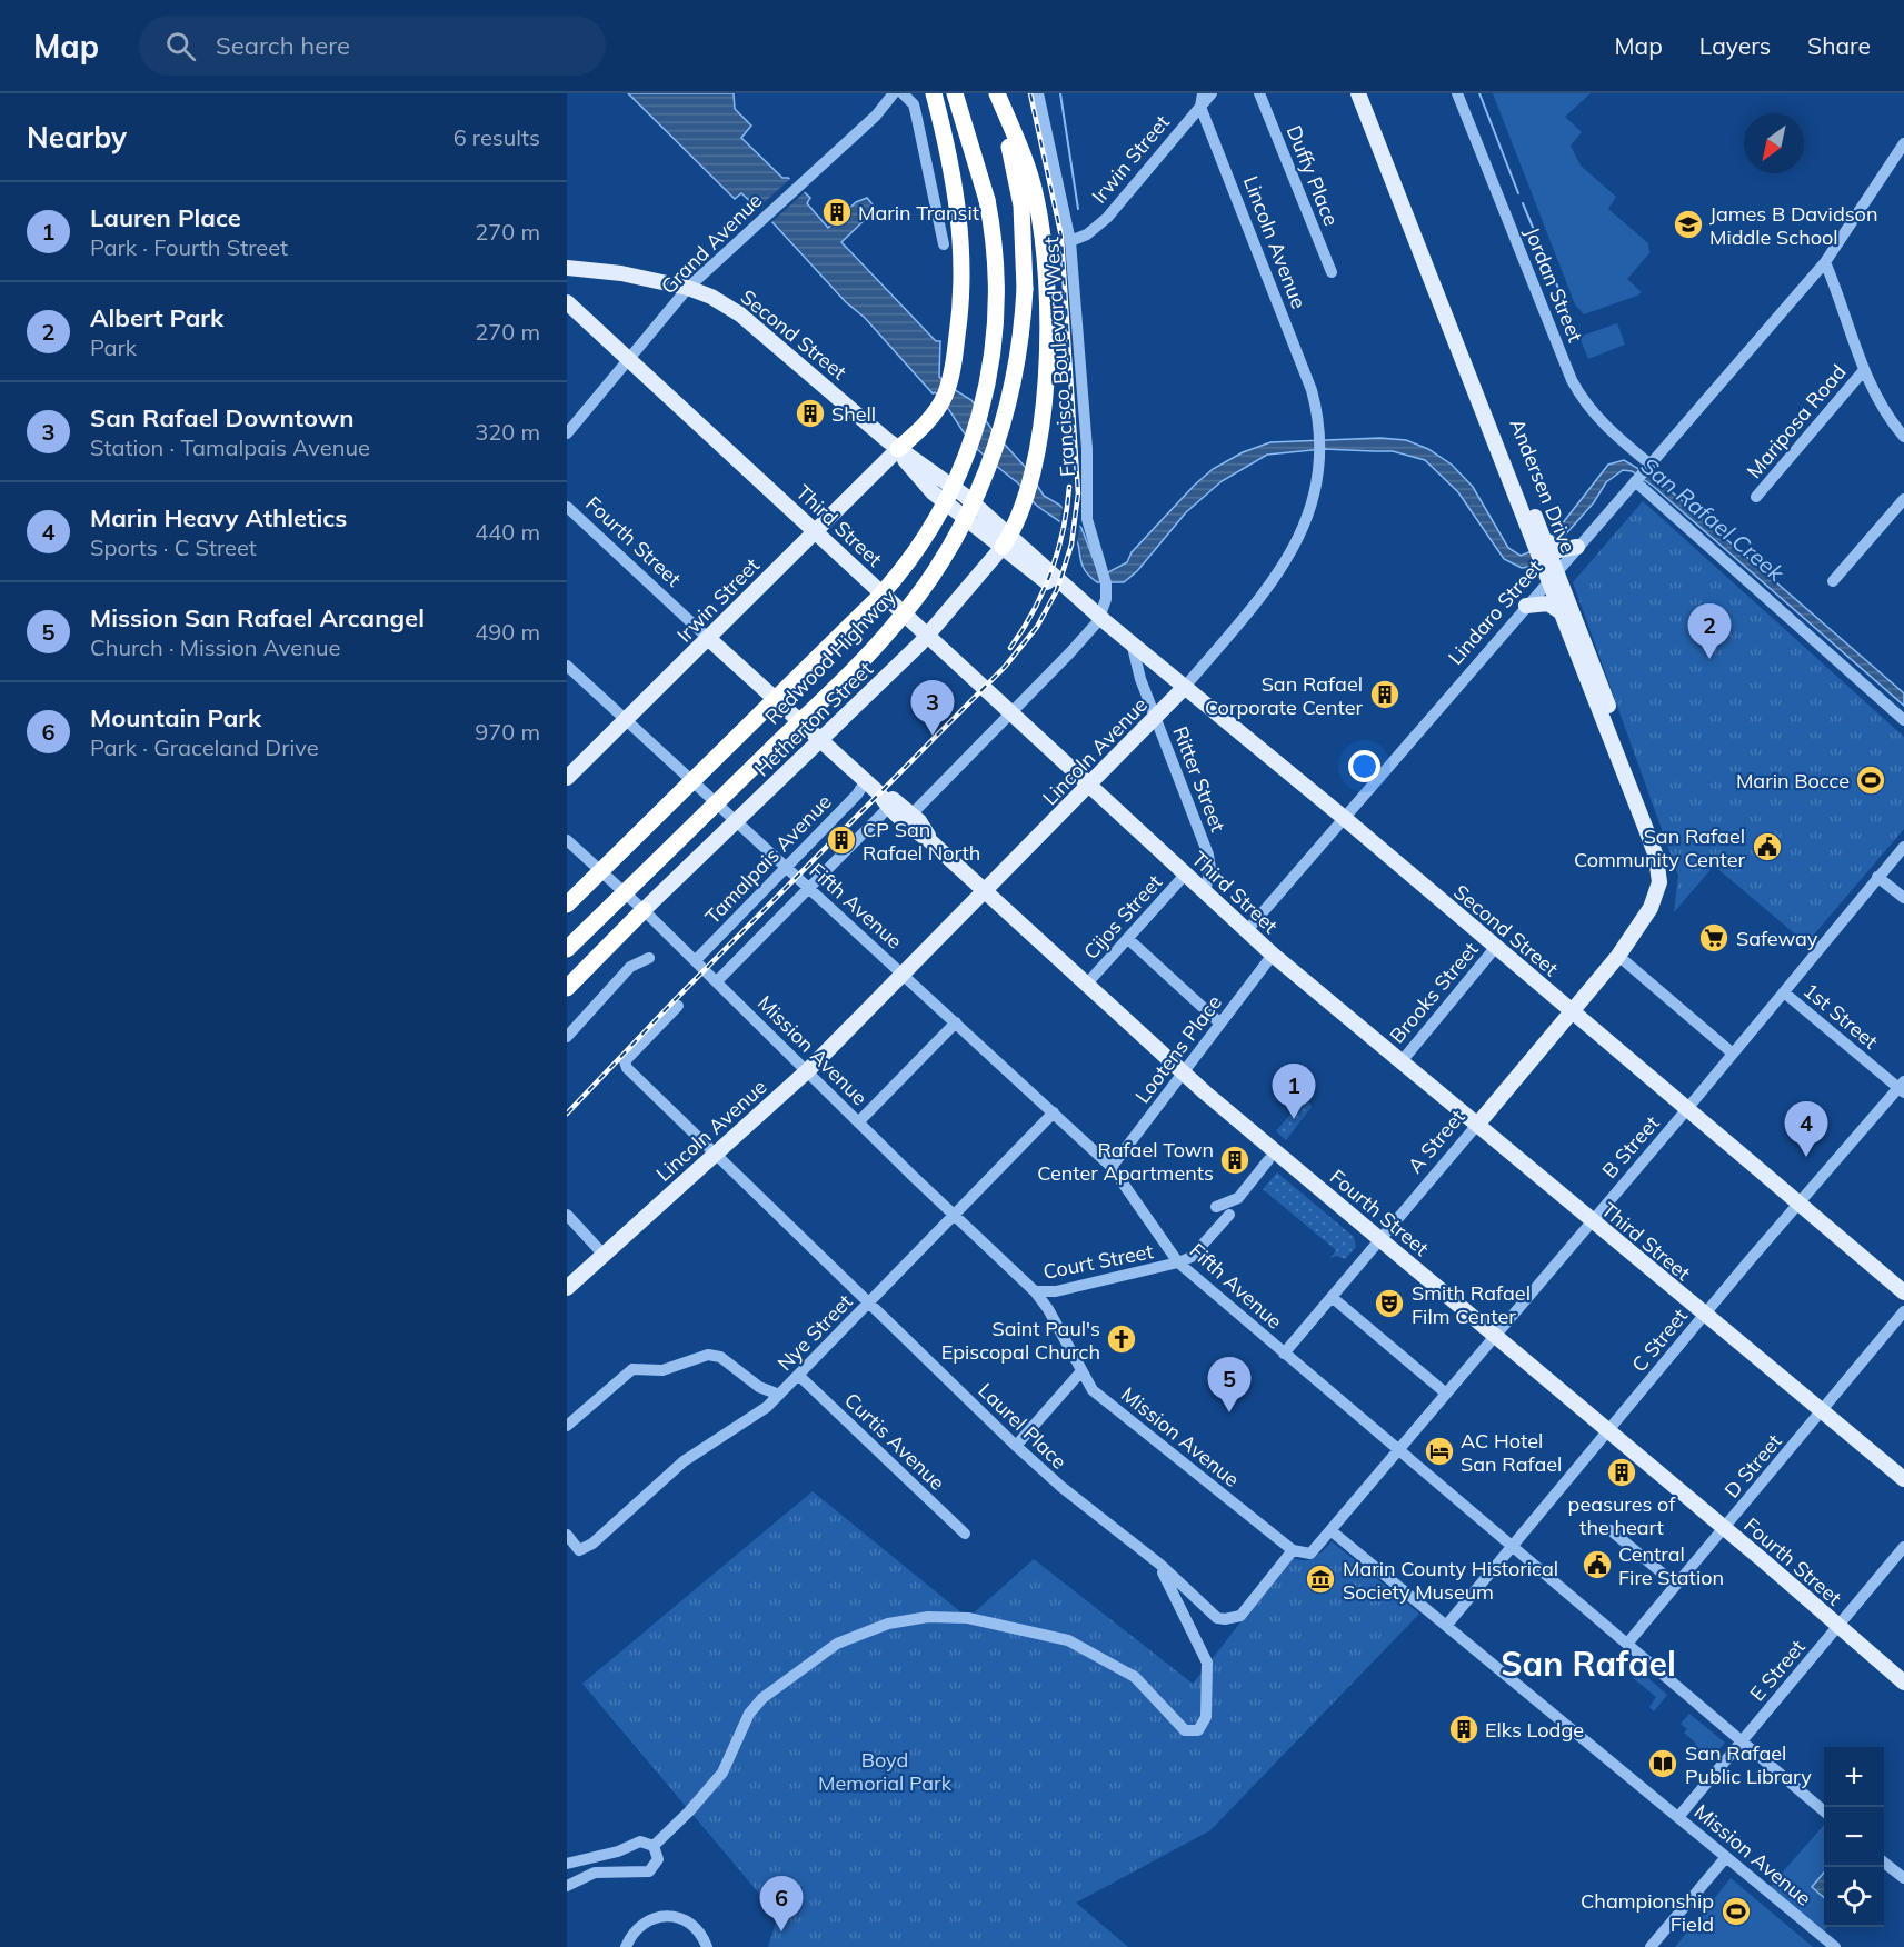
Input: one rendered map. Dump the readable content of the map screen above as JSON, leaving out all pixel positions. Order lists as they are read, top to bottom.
{
  "streets": {
    "highway": ["Redwood Highway"],
    "main road": [
      "Irwin Street",
      "Lincoln Avenue",
      "Second Street",
      "Andersen Drive",
      "Third Street",
      "Fourth Street",
      "Hetherton Street",
      "A Street"
    ],
    "street": [
      "Duffy Place",
      "Grand Avenue",
      "Jordan Street",
      "Francisco Boulevard West",
      "Mariposa Road",
      "Lindaro Street",
      "Ritter Street",
      "Tamalpais Avenue",
      "Fifth Avenue",
      "Cijos Street",
      "Brooks Street",
      "1st Street",
      "Lootens Place",
      "Mission Avenue",
      "B Street",
      "Court Street",
      "Nye Street",
      "C Street",
      "Laurel Place",
      "Curtis Avenue",
      "D Street",
      "E Street"
    ]
  },
  "crossings": [
    ["Irwin Street", "Lincoln Avenue"],
    ["Irwin Street", "Second Street"],
    ["Irwin Street", "Francisco Boulevard West"],
    ["Irwin Street", "Third Street"],
    ["Irwin Street", "Fourth Street"],
    ["Irwin Street", "Fifth Avenue"],
    ["Lincoln Avenue", "Second Street"],
    ["Lincoln Avenue", "Third Street"],
    ["Lincoln Avenue", "Fourth Street"],
    ["Lincoln Avenue", "Ritter Street"],
    ["Lincoln Avenue", "Fifth Avenue"],
    ["Lincoln Avenue", "Mission Avenue"],
    ["Lincoln Avenue", "Laurel Place"],
    ["Grand Avenue", "Second Street"],
    ["Grand Avenue", "Third Street"],
    ["Second Street", "Francisco Boulevard West"],
    ["Second Street", "Lindaro Street"],
    ["Second Street", "Hetherton Street"],
    ["Second Street", "Ritter Street"],
    ["Second Street", "Brooks Street"],
    ["Second Street", "A Street"],
    ["Second Street", "B Street"],
    ["Second Street", "C Street"],
    ["Andersen Drive", "Lindaro Street"],
    ["Andersen Drive", "A Street"],
    ["Third Street", "Lindaro Street"],
    ["Third Street", "Hetherton Street"],
    ["Third Street", "Ritter Street"],
    ["Third Street", "Cijos Street"],
    ["Third Street", "Brooks Street"],
    ["Third Street", "Lootens Place"],
    ["Third Street", "A Street"],
    ["Third Street", "B Street"],
    ["Third Street", "C Street"],
    ["Third Street", "D Street"],
    ["Fourth Street", "Hetherton Street"],
    ["Fourth Street", "Tamalpais Avenue"],
    ["Fourth Street", "Cijos Street"],
    ["Fourth Street", "Lootens Place"],
    ["Fourth Street", "A Street"],
    ["Fourth Street", "B Street"],
    ["Fourth Street", "C Street"],
    ["Fourth Street", "D Street"],
    ["Fourth Street", "E Street"],
    ["Hetherton Street", "Fifth Avenue"],
    ["Hetherton Street", "Mission Avenue"],
    ["Tamalpais Avenue", "Fifth Avenue"],
    ["Tamalpais Avenue", "Mission Avenue"],
    ["Fifth Avenue", "Lootens Place"],
    ["Fifth Avenue", "A Street"],
    ["Fifth Avenue", "B Street"],
    ["Fifth Avenue", "Court Street"],
    ["Fifth Avenue", "Nye Street"],
    ["Fifth Avenue", "C Street"],
    ["Fifth Avenue", "D Street"],
    ["Fifth Avenue", "E Street"],
    ["1st Street", "B Street"],
    ["1st Street", "C Street"],
    ["Mission Avenue", "B Street"],
    ["Mission Avenue", "Court Street"],
    ["Mission Avenue", "Nye Street"],
    ["Mission Avenue", "C Street"],
    ["Mission Avenue", "Laurel Place"],
    ["Mission Avenue", "E Street"],
    ["Nye Street", "Laurel Place"],
    ["Nye Street", "Curtis Avenue"]
  ],
  "districts": ["San Rafael"],
  "water": ["San Rafael Creek"],
  "parks": ["Boyd Memorial Park"],
  "places": {
    "building": [
      "Marin Transit",
      "Shell",
      "San Rafael Corporate Center",
      "CP San Rafael North",
      "Rafael Town Center Apartments",
      "peasures of the heart",
      "Elks Lodge"
    ],
    "school or university": ["James B Davidson Middle School"],
    "sports": ["Marin Bocce", "Championship Field"],
    "public building": ["San Rafael Community Center", "Central Fire Station"],
    "supermarket": ["Safeway"],
    "theatre": ["Smith Rafael Film Center"],
    "church": ["Saint Paul's Episcopal Church"],
    "hotel": ["AC Hotel San Rafael"],
    "museum": ["Marin County Historical Society Museum"],
    "library": ["San Rafael Public Library"]
  },
  "north": "bottom left",
  "page": {
    "header": "Map",
    "search": "Search here",
    "nav": ["Map", "Layers", "Share"],
    "heading": ["Nearby", "6 results"],
    "list": [
      {
        "mark": "1",
        "name": "Lauren Place",
        "note": "Park · Fourth Street",
        "value": "270 m"
      },
      {
        "mark": "2",
        "name": "Albert Park",
        "note": "Park",
        "value": "270 m"
      },
      {
        "mark": "3",
        "name": "San Rafael Downtown",
        "note": "Station · Tamalpais Avenue",
        "value": "320 m"
      },
      {
        "mark": "4",
        "name": "Marin Heavy Athletics",
        "note": "Sports · C Street",
        "value": "440 m"
      },
      {
        "mark": "5",
        "name": "Mission San Rafael Arcangel",
        "note": "Church · Mission Avenue",
        "value": "490 m"
      },
      {
        "mark": "6",
        "name": "Mountain Park",
        "note": "Park · Graceland Drive",
        "value": "970 m"
      }
    ],
    "pins": [
      "2",
      "3",
      "1",
      "4",
      "5",
      "6"
    ],
    "map_buttons": ["+", "−"]
  }
}
